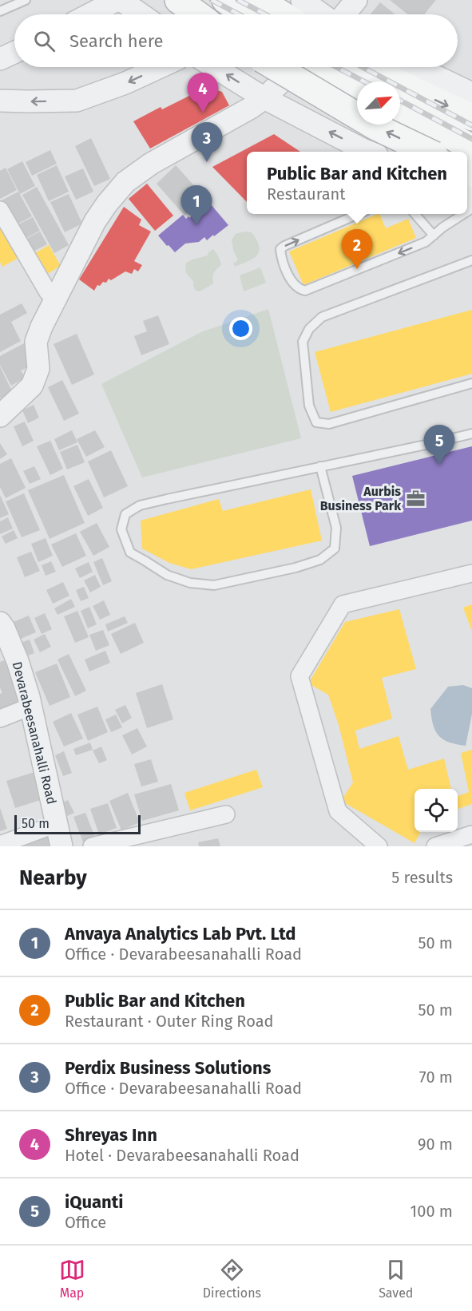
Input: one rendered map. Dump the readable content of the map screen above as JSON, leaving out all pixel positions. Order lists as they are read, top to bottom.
{
  "streets": {
    "street": ["Devarabeesanahalli Road"]
  },
  "places": {
    "office": ["Aurbis Business Park"]
  },
  "scale_bar": "50 m",
  "north": "top right",
  "page": {
    "search": "Search here",
    "pins": [
      "4",
      "3",
      "1",
      "2",
      "5"
    ],
    "popup": ["Public Bar and Kitchen", "Restaurant"],
    "scale": "50 m",
    "heading": ["Nearby", "5 results"],
    "list": [
      {
        "mark": "1",
        "name": "Anvaya Analytics Lab Pvt. Ltd",
        "note": "Office · Devarabeesanahalli Road",
        "value": "50 m"
      },
      {
        "mark": "2",
        "name": "Public Bar and Kitchen",
        "note": "Restaurant · Outer Ring Road",
        "value": "50 m"
      },
      {
        "mark": "3",
        "name": "Perdix Business Solutions",
        "note": "Office · Devarabeesanahalli Road",
        "value": "70 m"
      },
      {
        "mark": "4",
        "name": "Shreyas Inn",
        "note": "Hotel · Devarabeesanahalli Road",
        "value": "90 m"
      },
      {
        "mark": "5",
        "name": "iQuanti",
        "note": "Office",
        "value": "100 m"
      }
    ],
    "nav": ["Map", "Directions", "Saved"]
  }
}
